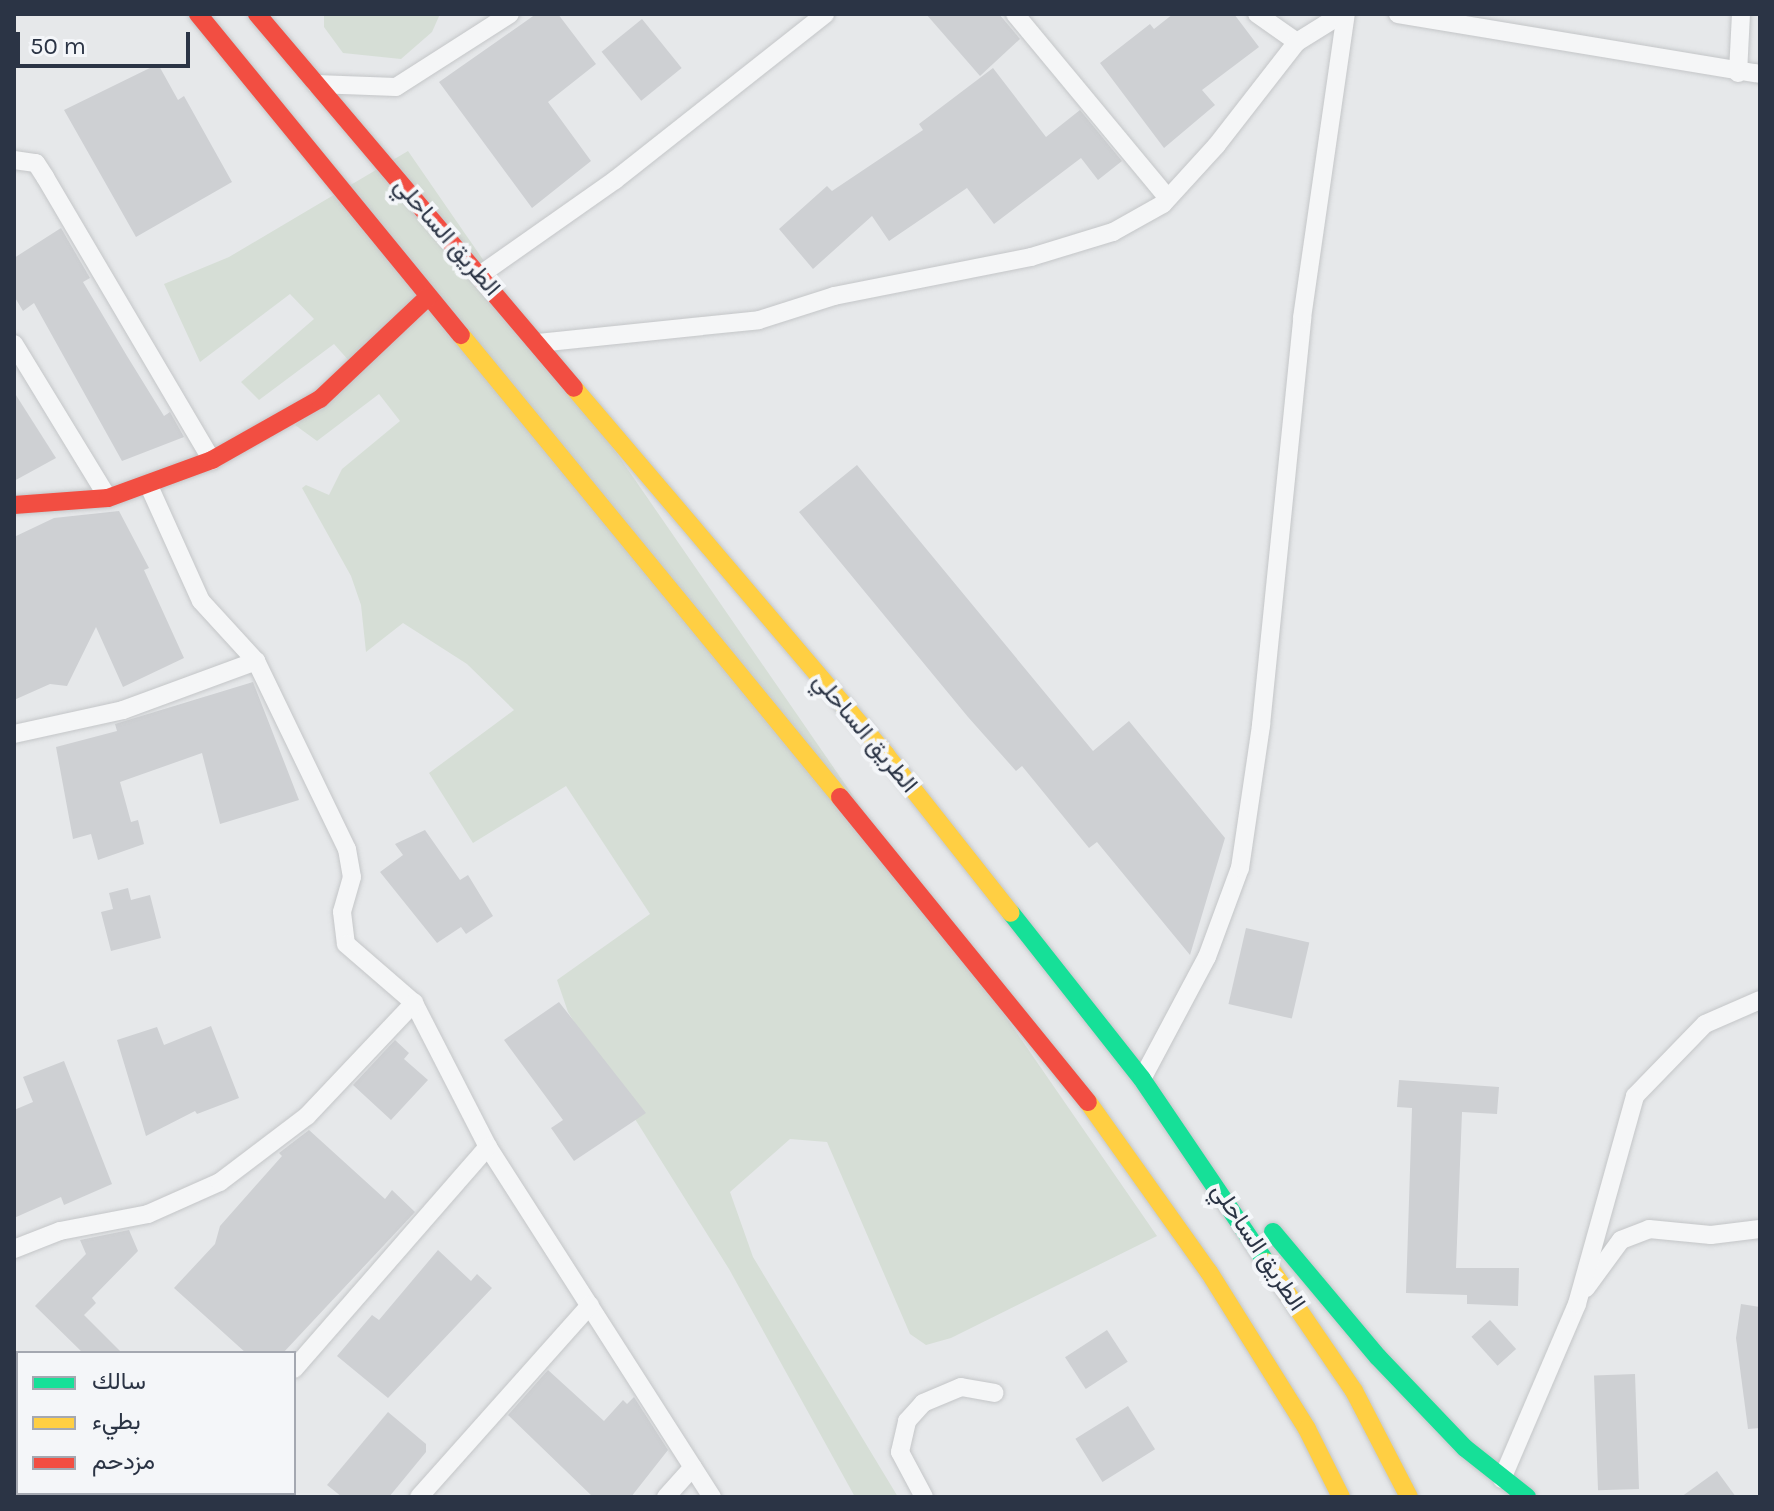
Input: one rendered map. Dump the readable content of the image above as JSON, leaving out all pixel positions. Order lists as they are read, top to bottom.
{
  "streets": {
    "main road": ["الطريق الساحلي"]
  },
  "legend": ["سالك", "بطيء", "مزدحم"],
  "scale_bar": "50 m"
}
